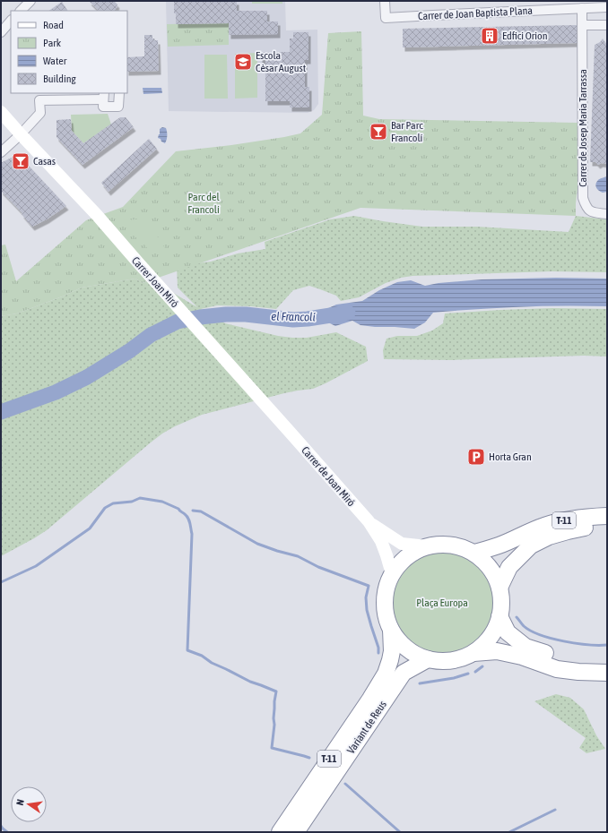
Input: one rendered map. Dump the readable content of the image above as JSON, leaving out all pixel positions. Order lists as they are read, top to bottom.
{
  "streets": {
    "highway": ["T-11", "Variant de Reus"],
    "street": [
      "Carrer de Joan Baptista Plana",
      "Carrer de Josep Maria Tarrassa",
      "Carrer Joan Miró",
      "Carrer de Joan Miró"
    ]
  },
  "crossings": [
    ["Carrer Joan Miró", "Carrer de Joan Miró"],
    ["Carrer de Joan Miró", "T-11"],
    ["T-11", "Variant de Reus"]
  ],
  "water": ["el Francolí"],
  "parks": ["Parc del Francolí", "Plaça Europa"],
  "places": {
    "building": ["Edfici Orion"],
    "school or university": ["Escola Cèsar August"],
    "bar": ["Bar Parc Francolí", "Casas"],
    "parking": ["Horta Gran"]
  },
  "legend": [
    "Road",
    "Park",
    "Water",
    "Building"
  ],
  "north": "left"
}
